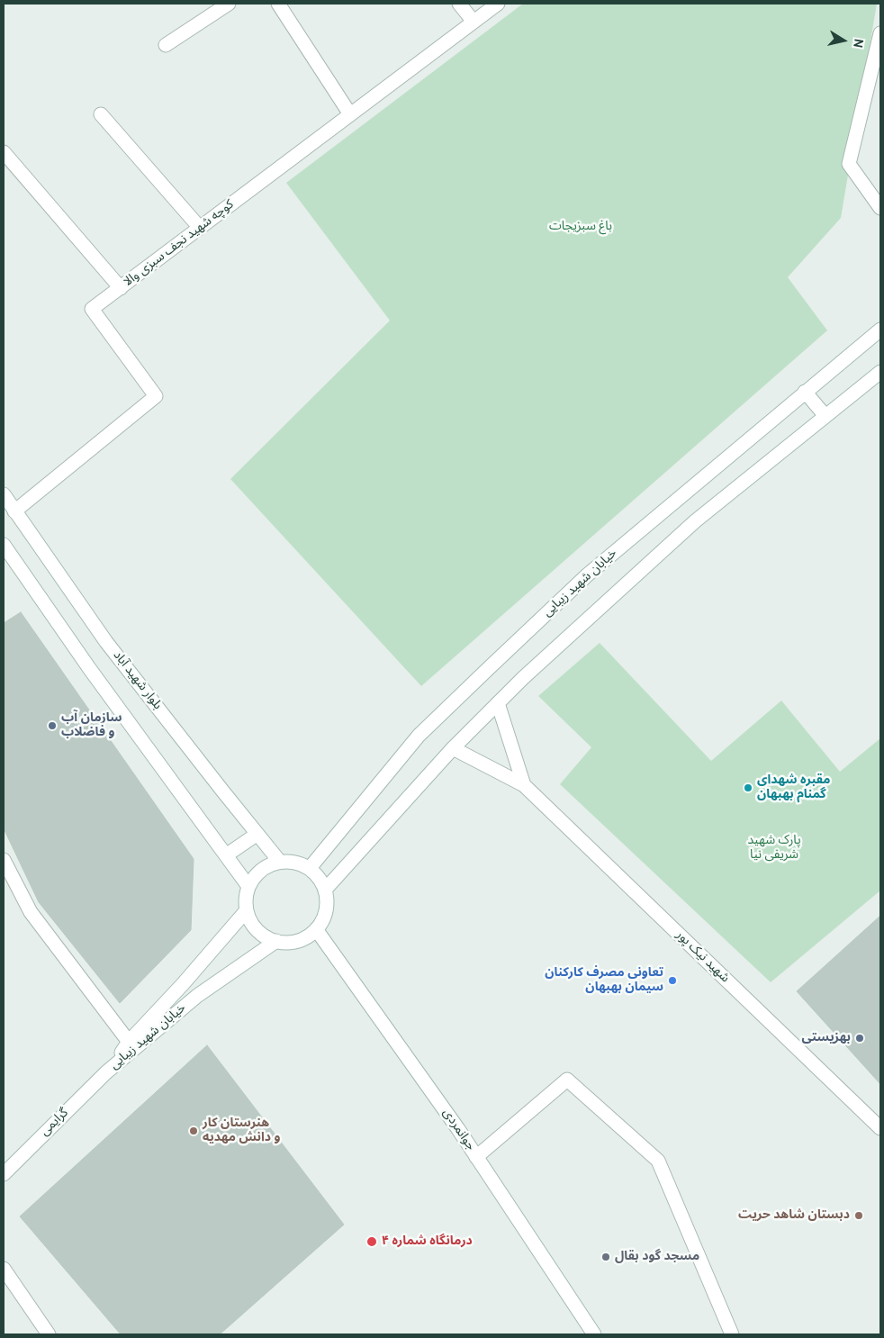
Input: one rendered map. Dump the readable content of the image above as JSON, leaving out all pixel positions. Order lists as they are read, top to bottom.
{
  "streets": {
    "main road": [
      "کوچه شهید نجف سبزی والا",
      "خیابان شهید زیبایی",
      "بلوار شهید آباد",
      "شهید نیک پور",
      "گرایمی",
      "جوانمردی"
    ]
  },
  "crossings": [
    ["کوچه شهید نجف سبزی والا", "بلوار شهید آباد"],
    ["خیابان شهید زیبایی", "بلوار شهید آباد"],
    ["خیابان شهید زیبایی", "گرایمی"],
    ["خیابان شهید زیبایی", "جوانمردی"],
    ["بلوار شهید آباد", "جوانمردی"]
  ],
  "parks": ["باغ سبزیجات", "پارک شهید شریفی نیا"],
  "places": [
    "سازمان آب و فاضلاب",
    "مقبره شهدای گمنام بهبهان",
    "تعاونی مصرف کارکنان سیمان بهبهان",
    "بهزیستی",
    "هنرستان کار و دانش مهدیه",
    "دبستان شاهد حریت",
    "درمانگاه شماره ۴",
    "مسجد گود بقال"
  ],
  "north": "right"
}
